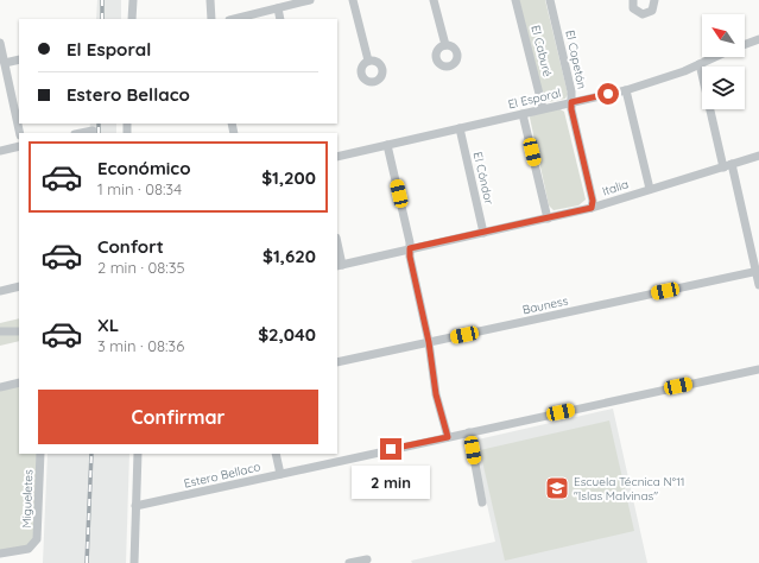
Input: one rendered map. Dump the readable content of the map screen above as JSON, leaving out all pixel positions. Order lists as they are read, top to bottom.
{
  "streets": {
    "street": [
      "El Caburé",
      "El Copetón",
      "El Esporal",
      "El Cóndor",
      "Italia",
      "Bauness",
      "Estero Bellaco",
      "Migueletes"
    ]
  },
  "crossings": [
    ["El Caburé", "El Esporal"],
    ["El Copetón", "El Esporal"],
    ["El Copetón", "Italia"],
    ["El Esporal", "El Cóndor"],
    ["El Cóndor", "Italia"]
  ],
  "places": {
    "school or university": ["Escuela Técnica N°11 \"Islas Malvinas\""]
  },
  "north": "top left",
  "page": {
    "banner": ["El Esporal", "Estero Bellaco"],
    "list": [
      {
        "name": "Económico",
        "note": "1 min · 08:34",
        "value": "$1,200"
      },
      {
        "name": "Confort",
        "note": "2 min · 08:35",
        "value": "$1,620"
      },
      {
        "name": "XL",
        "note": "3 min · 08:36",
        "value": "$2,040"
      }
    ],
    "buttons": "Confirmar",
    "bubble": "2 min"
  }
}
